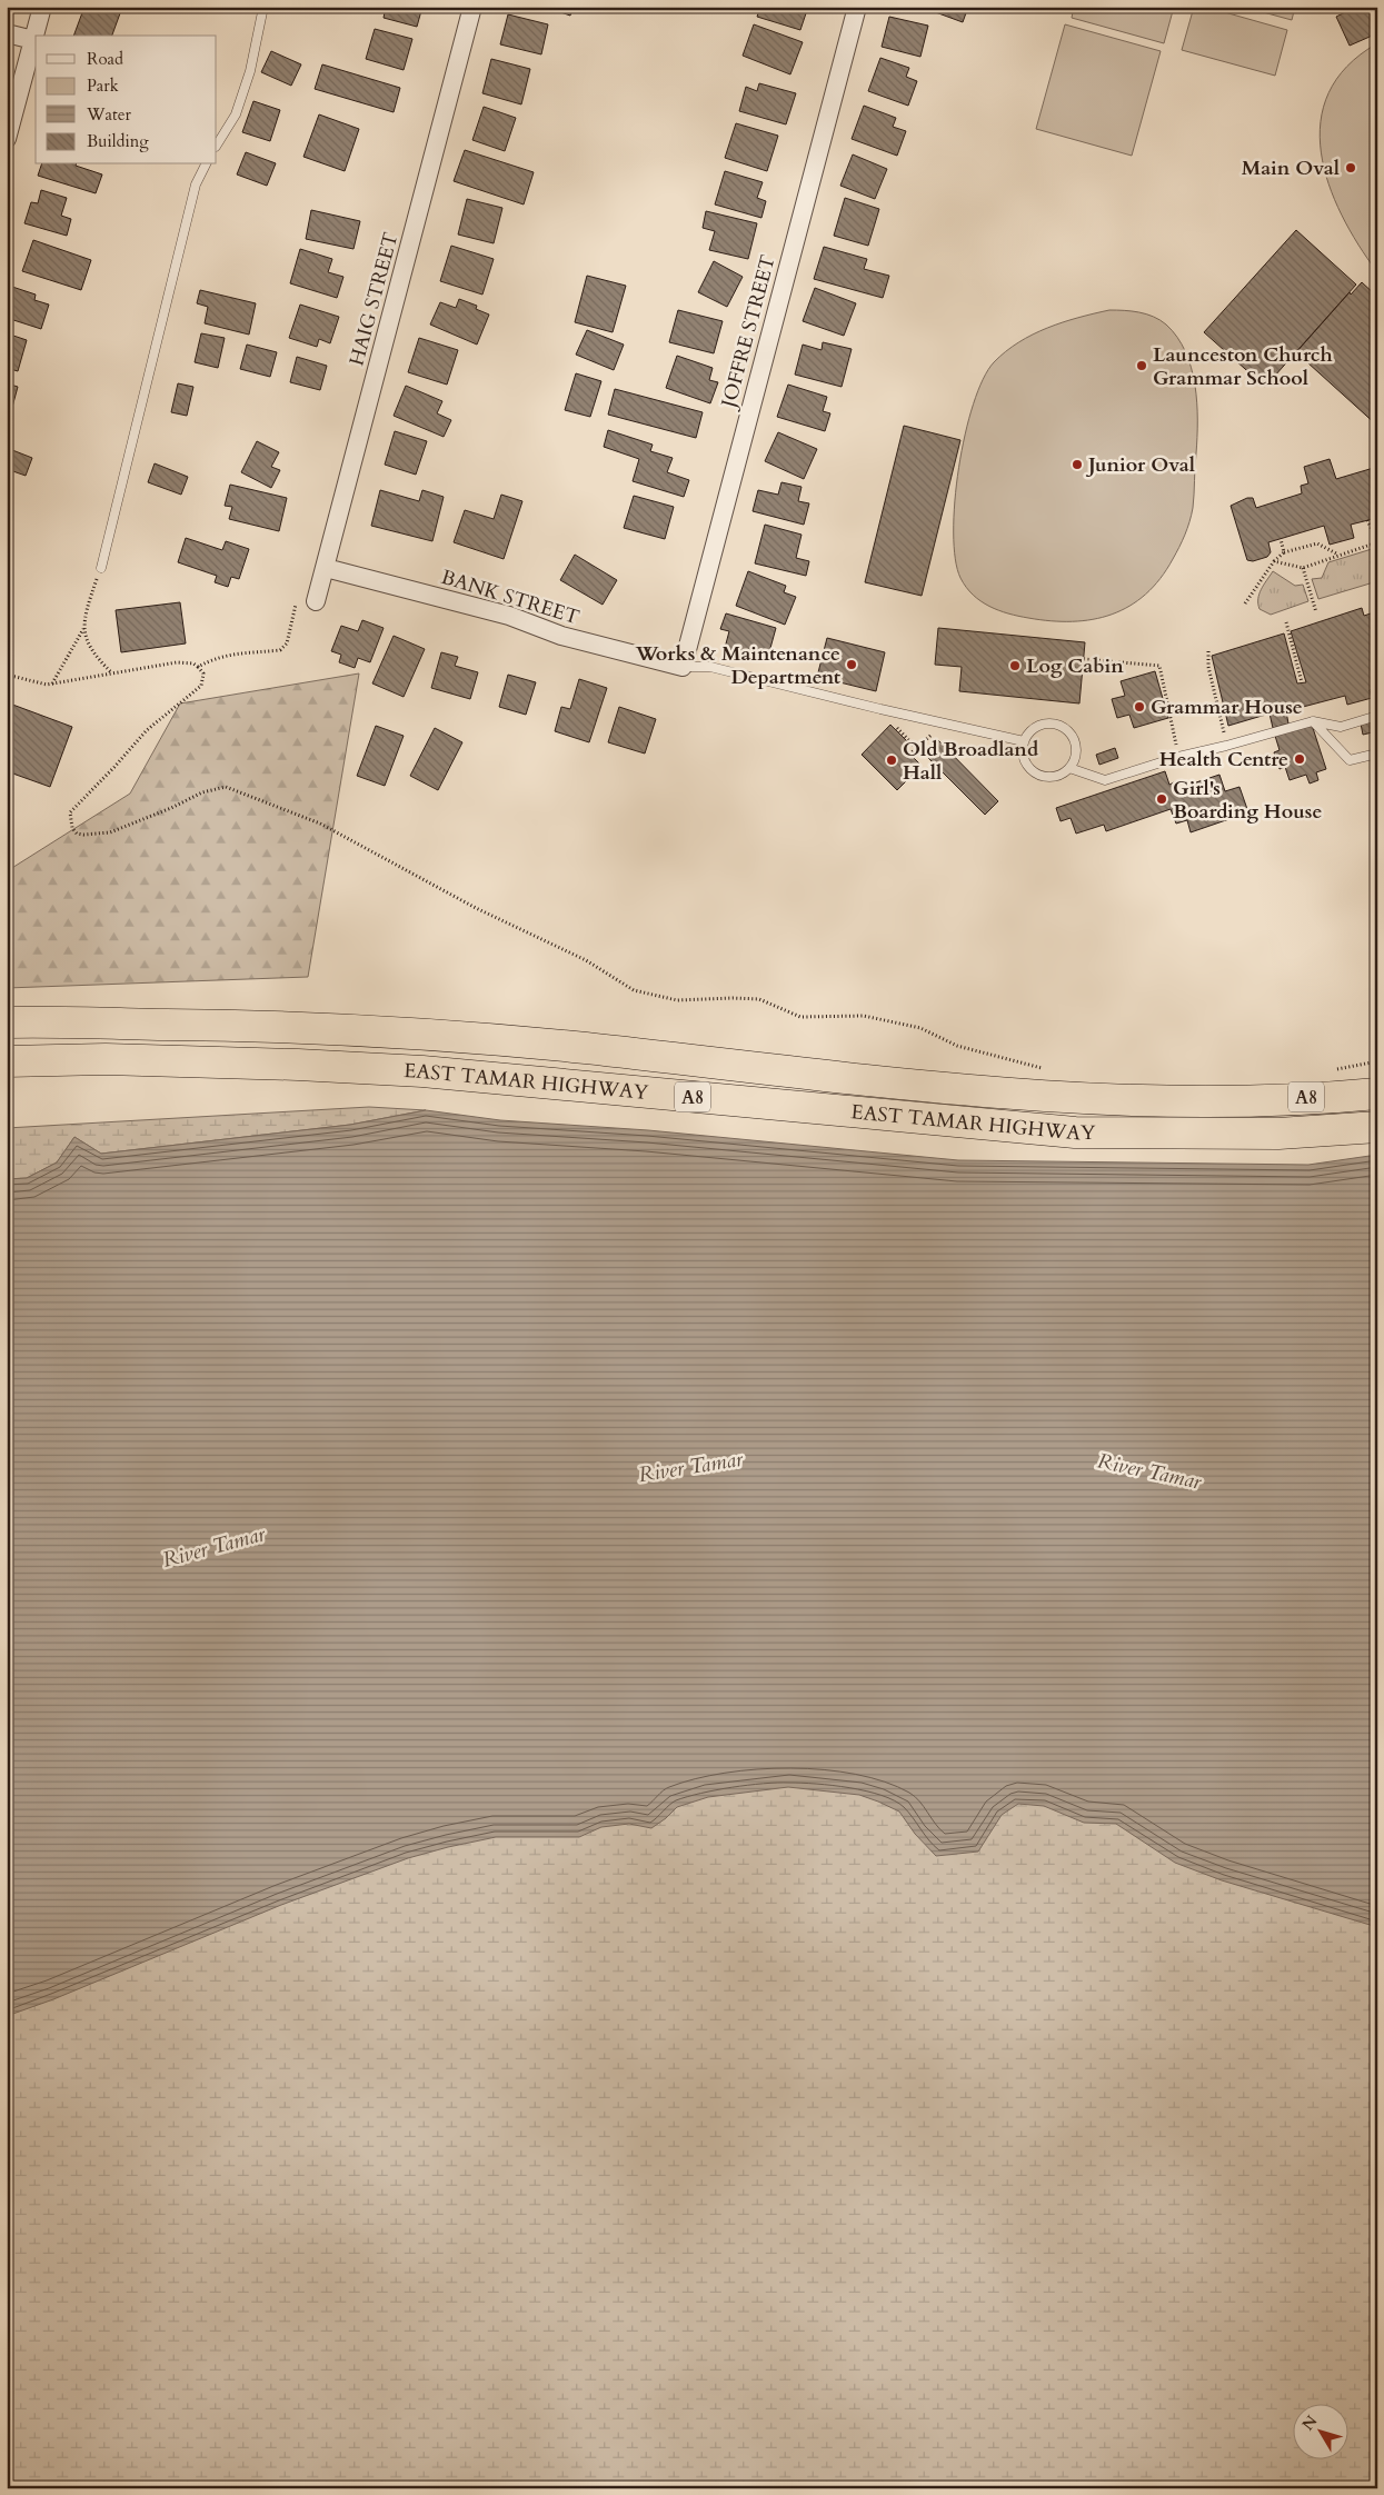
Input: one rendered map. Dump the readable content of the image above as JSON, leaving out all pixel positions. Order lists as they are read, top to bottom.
{
  "streets": {
    "highway": ["EAST TAMAR HIGHWAY", "A8"],
    "street": ["HAIG STREET", "JOFFRE STREET", "BANK STREET"]
  },
  "crossings": [
    ["HAIG STREET", "BANK STREET"],
    ["JOFFRE STREET", "BANK STREET"]
  ],
  "water": ["River Tamar"],
  "places": [
    "Main Oval",
    "Launceston Church Grammar School",
    "Junior Oval",
    "Works & Maintenance Department",
    "Log Cabin",
    "Grammar House",
    "Health Centre",
    "Old Broadland Hall",
    "Girl's Boarding House"
  ],
  "legend": [
    "Road",
    "Park",
    "Water",
    "Building"
  ],
  "north": "top left"
}
